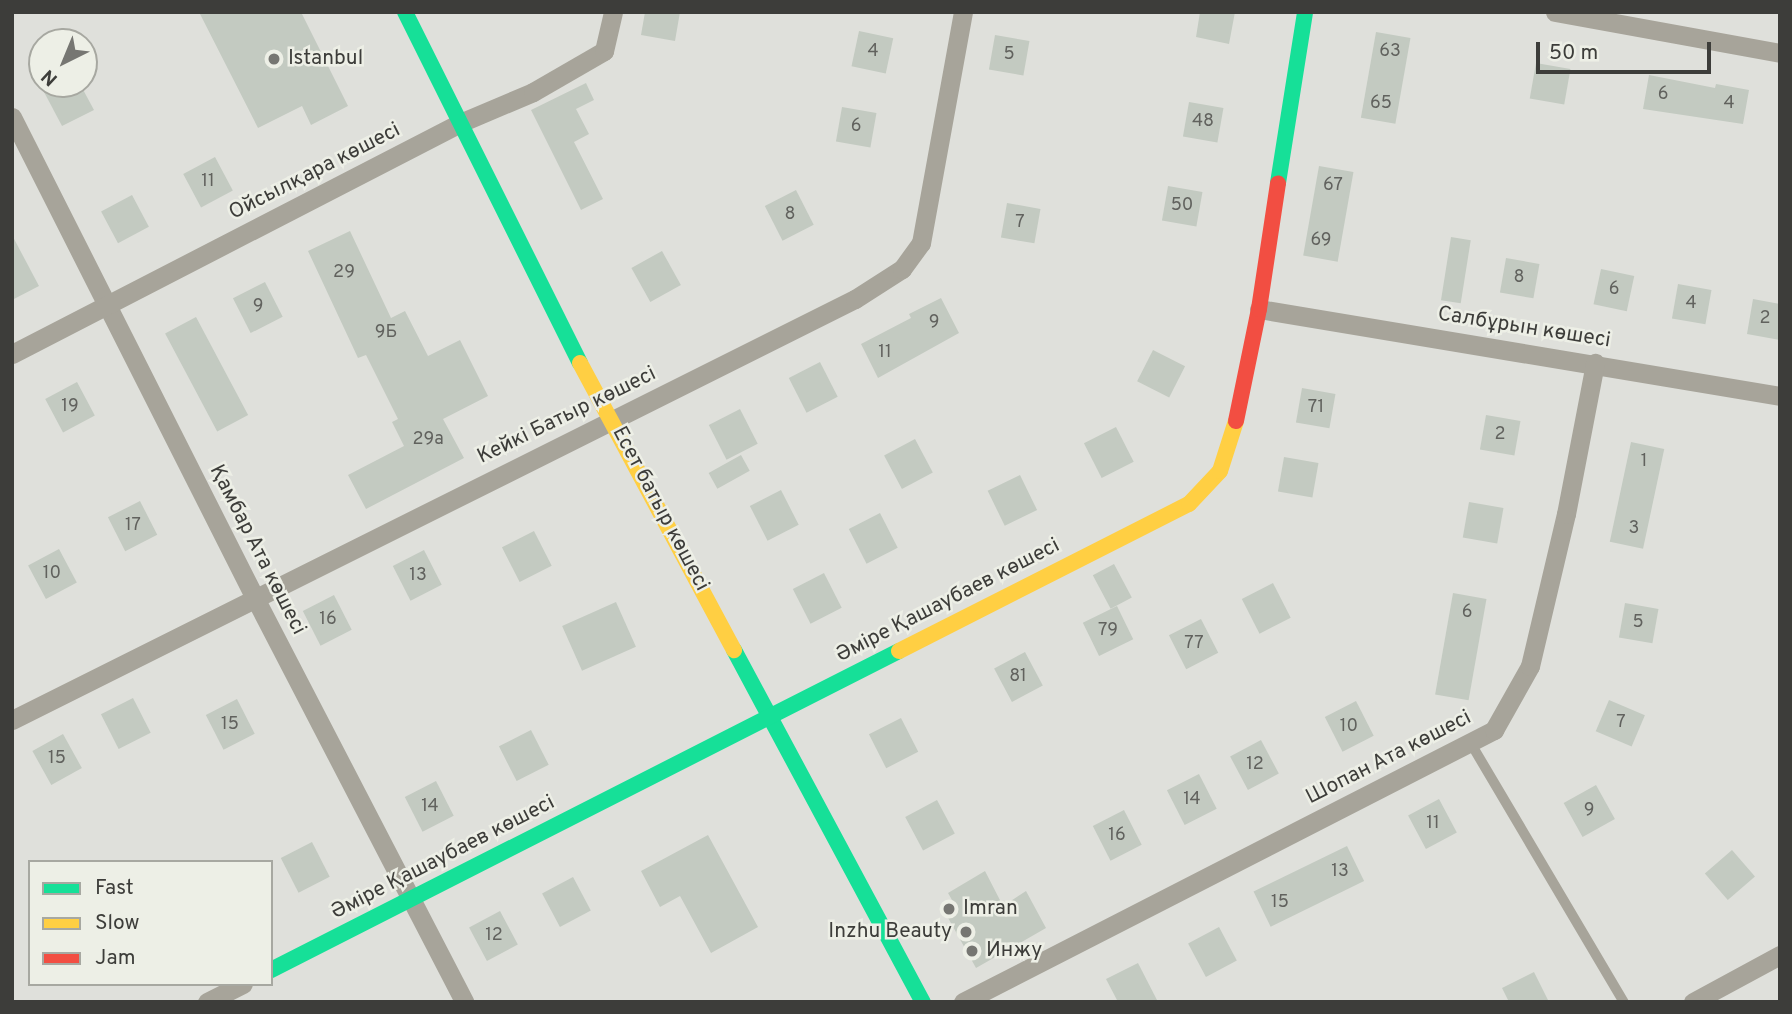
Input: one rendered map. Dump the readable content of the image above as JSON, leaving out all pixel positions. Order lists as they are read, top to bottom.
{
  "streets": {
    "street": [
      "Ойсылқара көшесі",
      "Салбұрын көшесі",
      "Кейкі Батыр көшесі",
      "Есет батыр көшесі",
      "Қамбар Ата көшесі",
      "Әміре Қашаубаев көшесі",
      "Шопан Ата көшесі"
    ]
  },
  "crossings": [
    ["Ойсылқара көшесі", "Есет батыр көшесі"],
    ["Ойсылқара көшесі", "Қамбар Ата көшесі"],
    ["Салбұрын көшесі", "Әміре Қашаубаев көшесі"],
    ["Салбұрын көшесі", "Шопан Ата көшесі"],
    ["Кейкі Батыр көшесі", "Есет батыр көшесі"],
    ["Кейкі Батыр көшесі", "Қамбар Ата көшесі"],
    ["Есет батыр көшесі", "Әміре Қашаубаев көшесі"],
    ["Қамбар Ата көшесі", "Әміре Қашаубаев көшесі"]
  ],
  "places": [
    "Istanbul",
    "Imran",
    "Inzhu Beauty",
    "Инжу"
  ],
  "house_numbers": [
    "4",
    "63",
    "5",
    "6",
    "65",
    "4",
    "48",
    "6",
    "11",
    "67",
    "50",
    "8",
    "7",
    "69",
    "29",
    "8",
    "6",
    "4",
    "9",
    "2",
    "9",
    "9Б",
    "11",
    "19",
    "71",
    "2",
    "29а",
    "1",
    "17",
    "3",
    "10",
    "13",
    "6",
    "16",
    "5",
    "79",
    "77",
    "81",
    "7",
    "15",
    "10",
    "15",
    "12",
    "14",
    "14",
    "9",
    "11",
    "16",
    "13",
    "15",
    "12"
  ],
  "legend": ["Fast", "Slow", "Jam"],
  "scale_bar": "50 m",
  "north": "bottom left"
}
